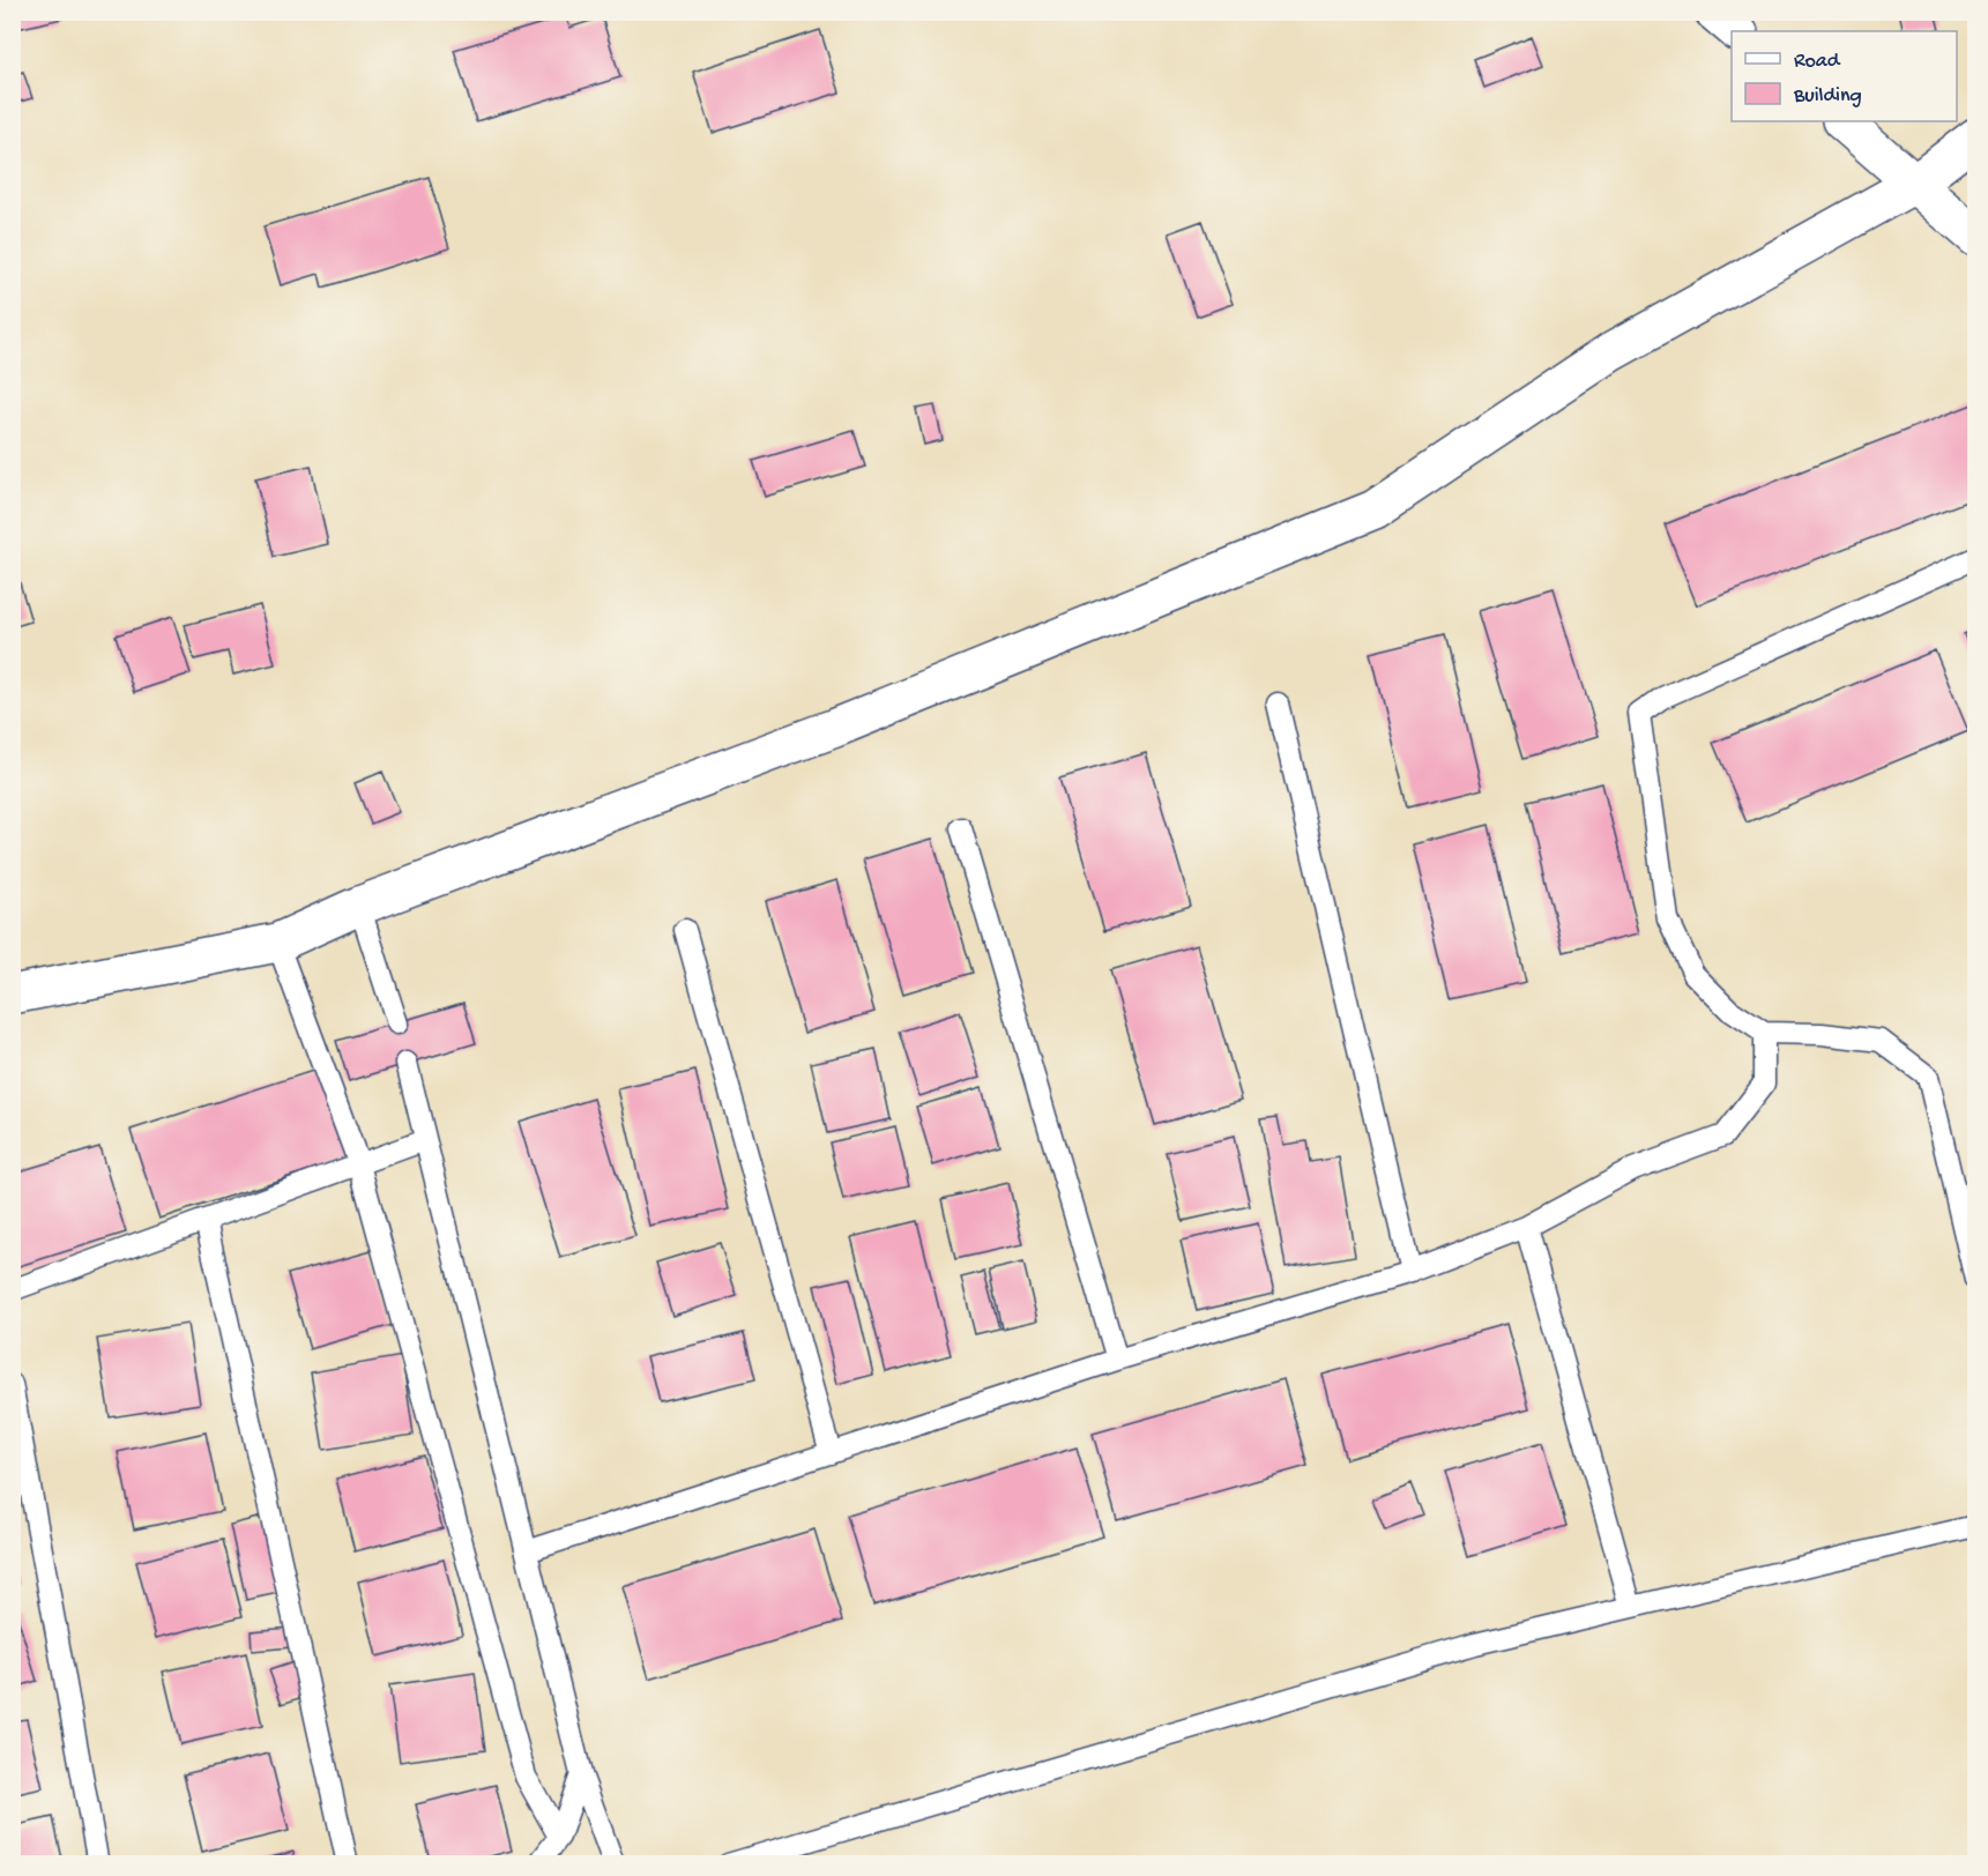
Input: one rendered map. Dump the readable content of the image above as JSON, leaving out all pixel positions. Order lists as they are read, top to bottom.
{
  "legend": ["Road", "Building"]
}
